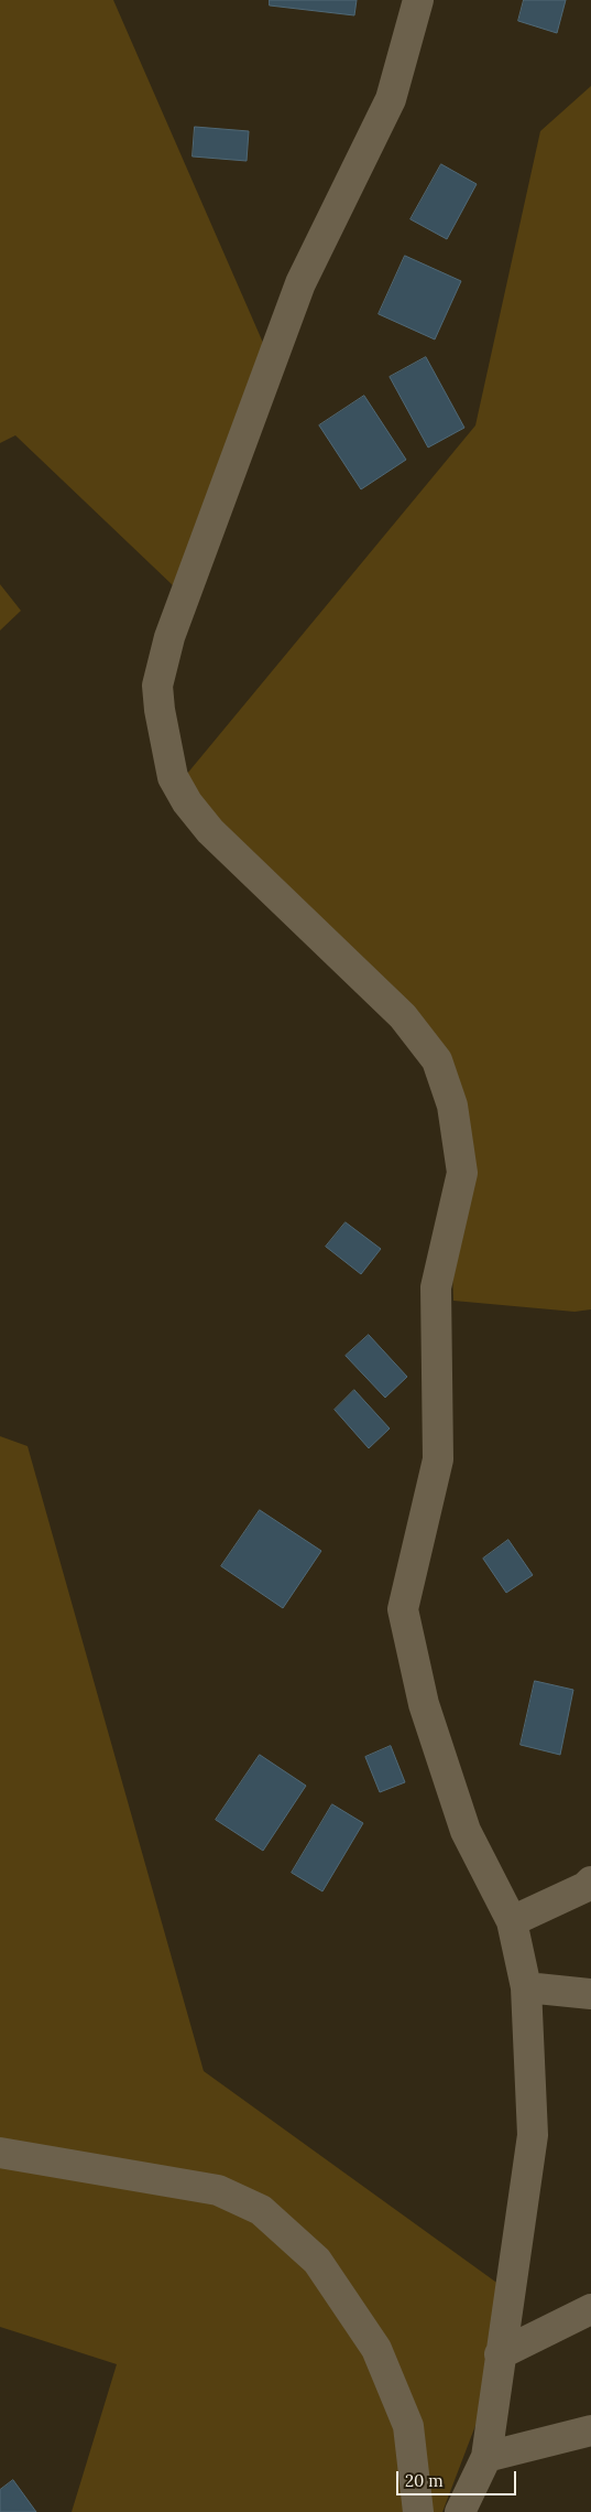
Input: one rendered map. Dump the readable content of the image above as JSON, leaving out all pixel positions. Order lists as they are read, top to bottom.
{
  "scale_bar": "20 m"
}
